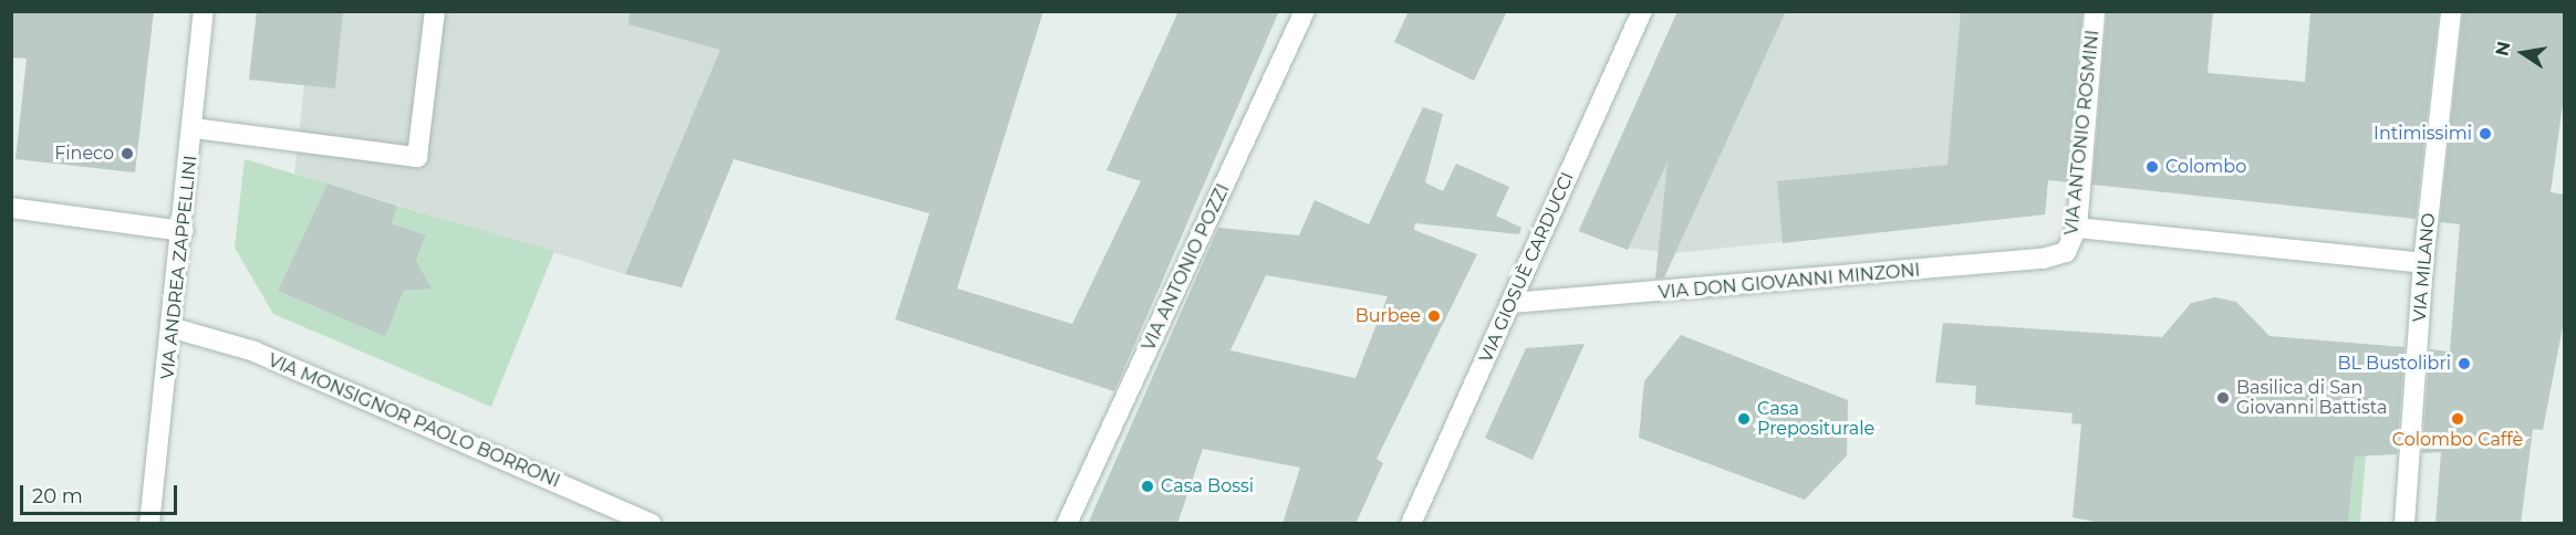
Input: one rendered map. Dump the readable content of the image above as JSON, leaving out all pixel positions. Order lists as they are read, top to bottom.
{
  "streets": {
    "street": [
      "VIA ANTONIO ROSMINI",
      "VIA ANDREA ZAPPELLINI",
      "VIA ANTONIO POZZI",
      "VIA GIOSUÈ CARDUCCI",
      "VIA MILANO",
      "VIA DON GIOVANNI MINZONI",
      "VIA MONSIGNOR PAOLO BORRONI"
    ]
  },
  "crossings": [
    ["VIA ANTONIO ROSMINI", "VIA DON GIOVANNI MINZONI"],
    ["VIA ANDREA ZAPPELLINI", "VIA MONSIGNOR PAOLO BORRONI"],
    ["VIA GIOSUÈ CARDUCCI", "VIA DON GIOVANNI MINZONI"]
  ],
  "places": [
    "Intimissimi",
    "Fineco",
    "Colombo",
    "Burbee",
    "BL Bustolibri",
    "Basilica di San Giovanni Battista",
    "Casa Prepositurale",
    "Colombo Caffè",
    "Casa Bossi"
  ],
  "scale_bar": "20 m",
  "north": "left"
}
